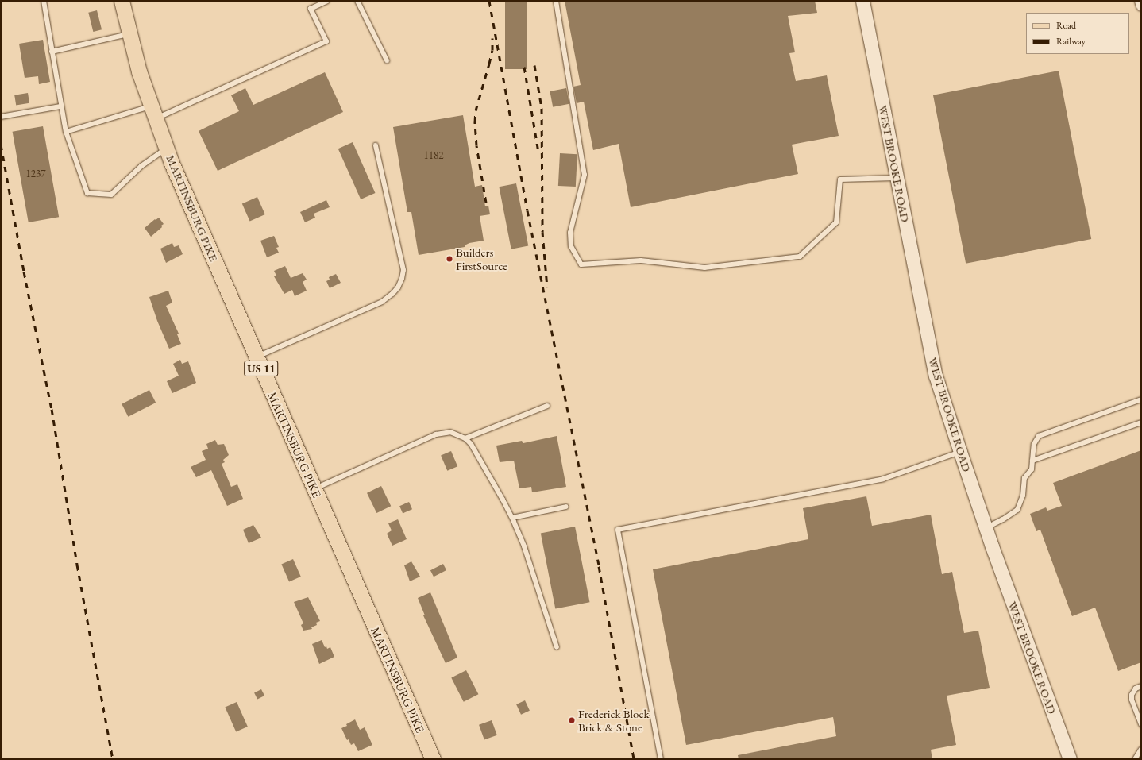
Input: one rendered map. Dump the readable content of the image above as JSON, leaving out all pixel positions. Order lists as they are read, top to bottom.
{
  "streets": {
    "main road": ["MARTINSBURG PIKE", "US 11"],
    "street": ["WEST BROOKE ROAD"]
  },
  "places": ["Builders FirstSource", "Frederick Block Brick & Stone"],
  "house_numbers": ["1182", "1237"],
  "legend": ["Road", "Railway"]
}
